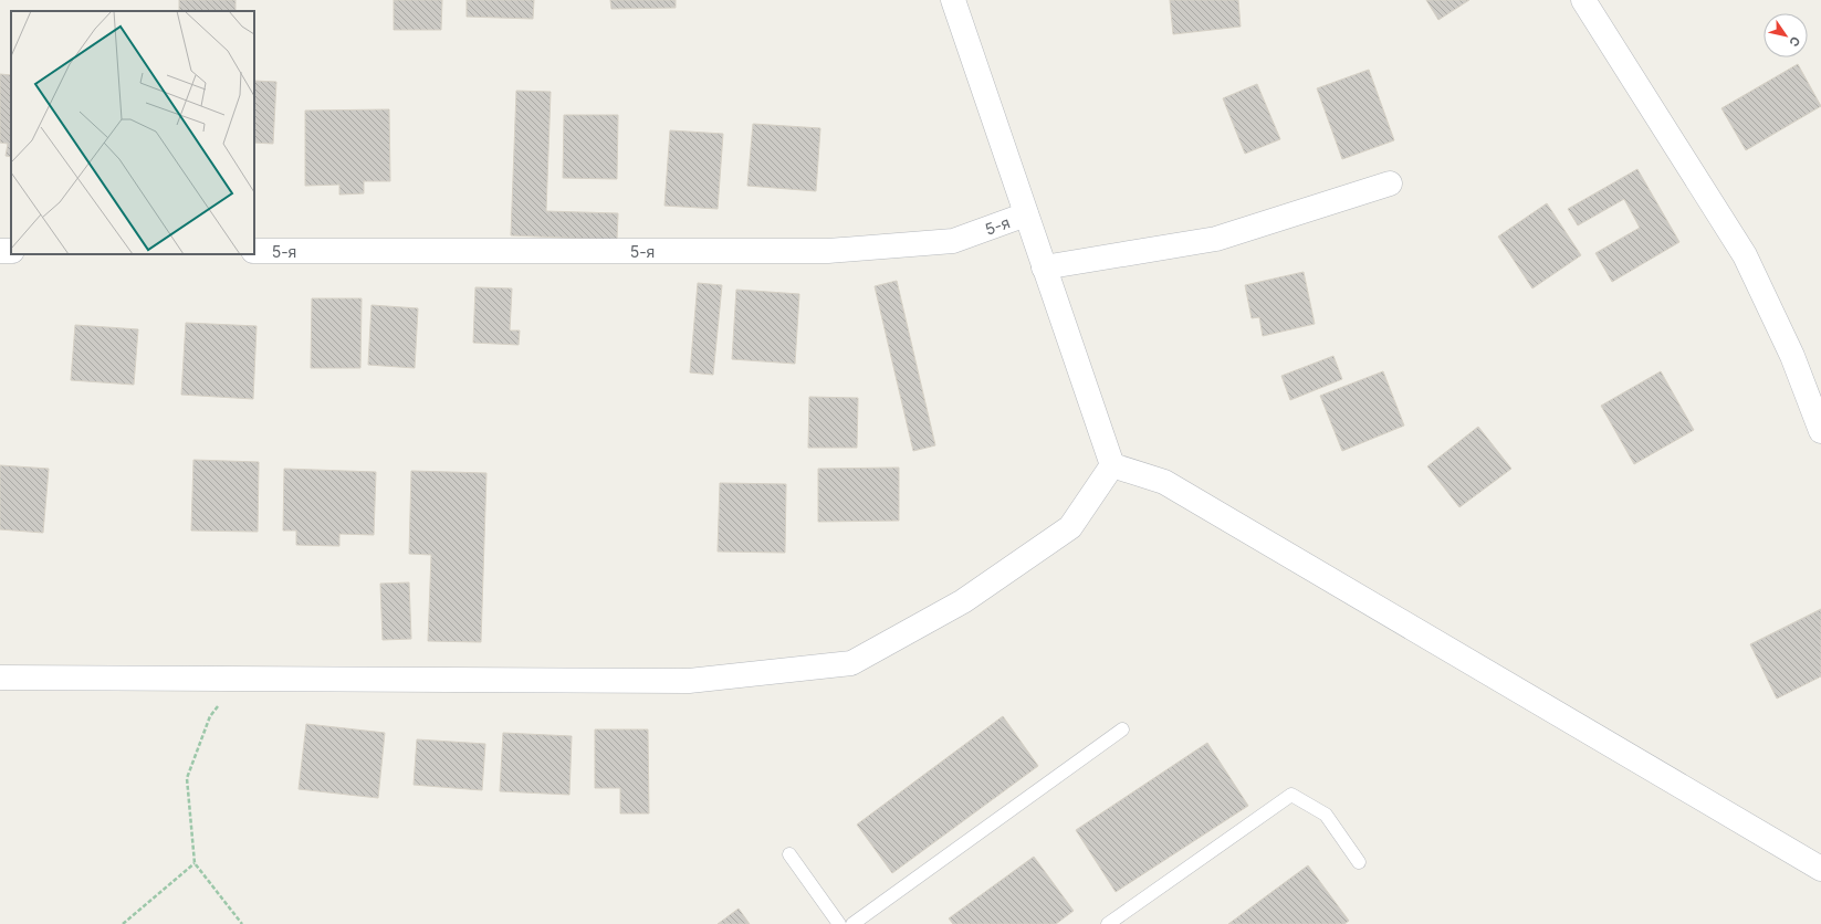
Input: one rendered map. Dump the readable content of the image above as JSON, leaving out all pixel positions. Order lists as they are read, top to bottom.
{
  "streets": {
    "street": ["5-я"]
  },
  "north": "bottom right"
}
